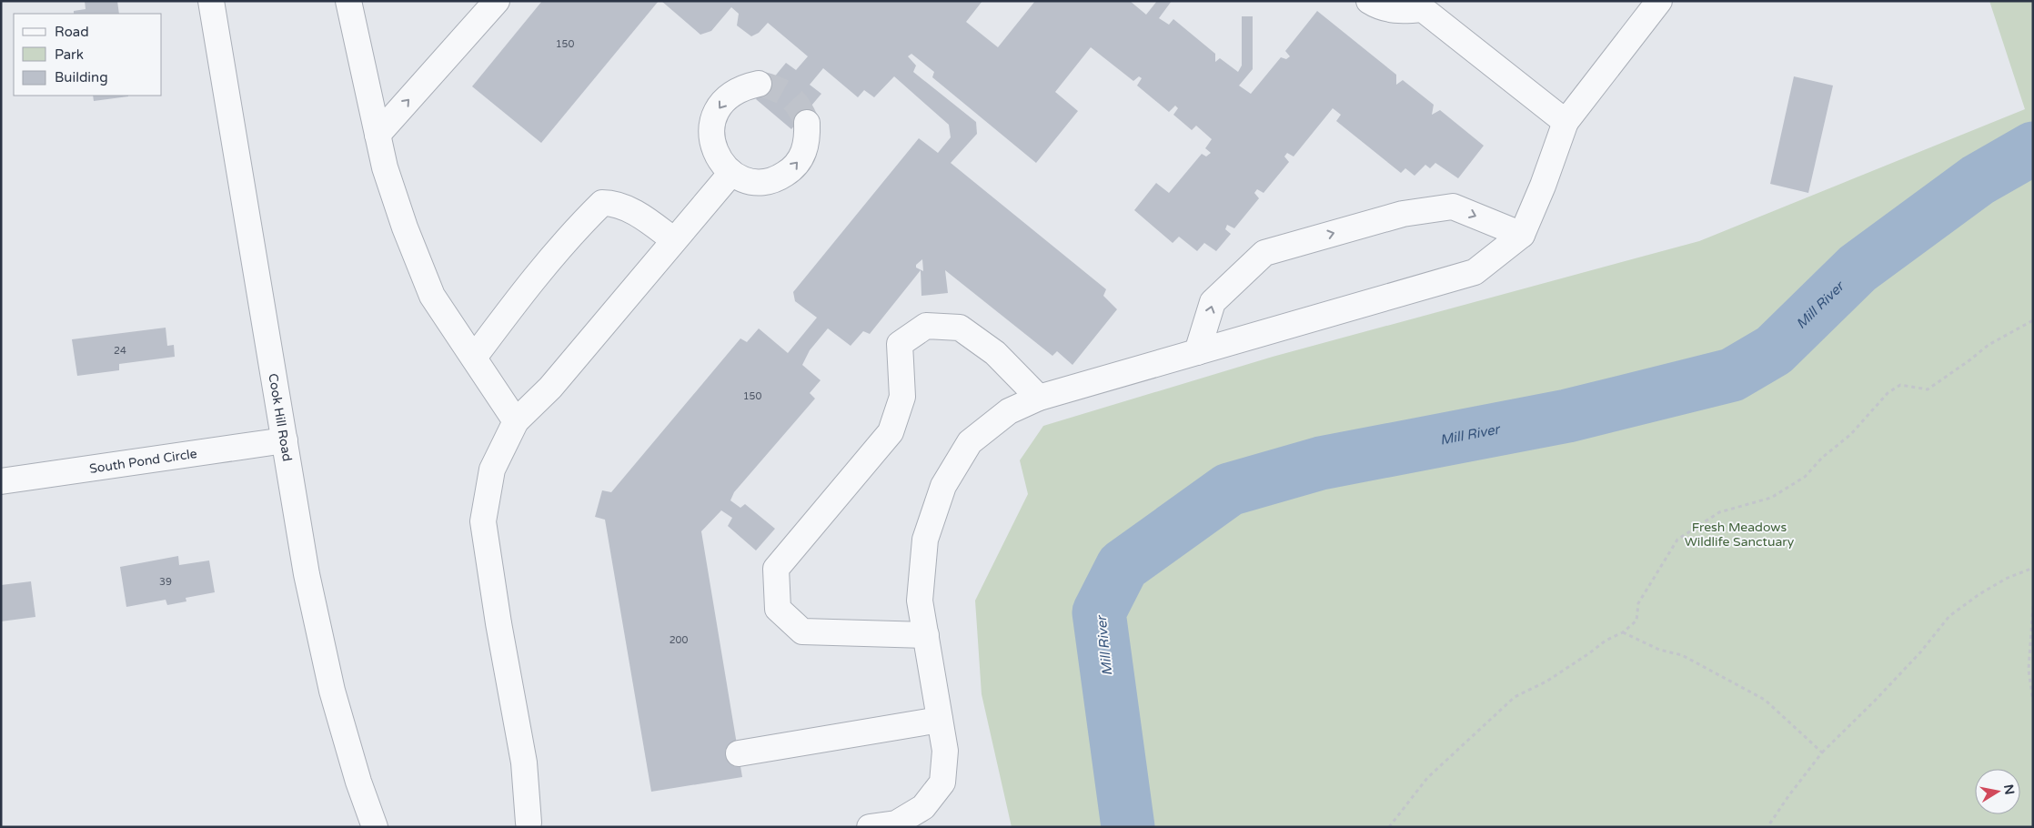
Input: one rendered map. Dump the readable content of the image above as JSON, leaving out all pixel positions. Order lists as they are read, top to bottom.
{
  "streets": {
    "street": ["Cook Hill Road", "South Pond Circle"]
  },
  "crossings": [
    ["Cook Hill Road", "South Pond Circle"]
  ],
  "water": ["Mill River"],
  "parks": ["Fresh Meadows Wildlife Sanctuary"],
  "house_numbers": [
    "150",
    "24",
    "150",
    "39",
    "200"
  ],
  "legend": ["Road", "Park", "Building"],
  "north": "right"
}
